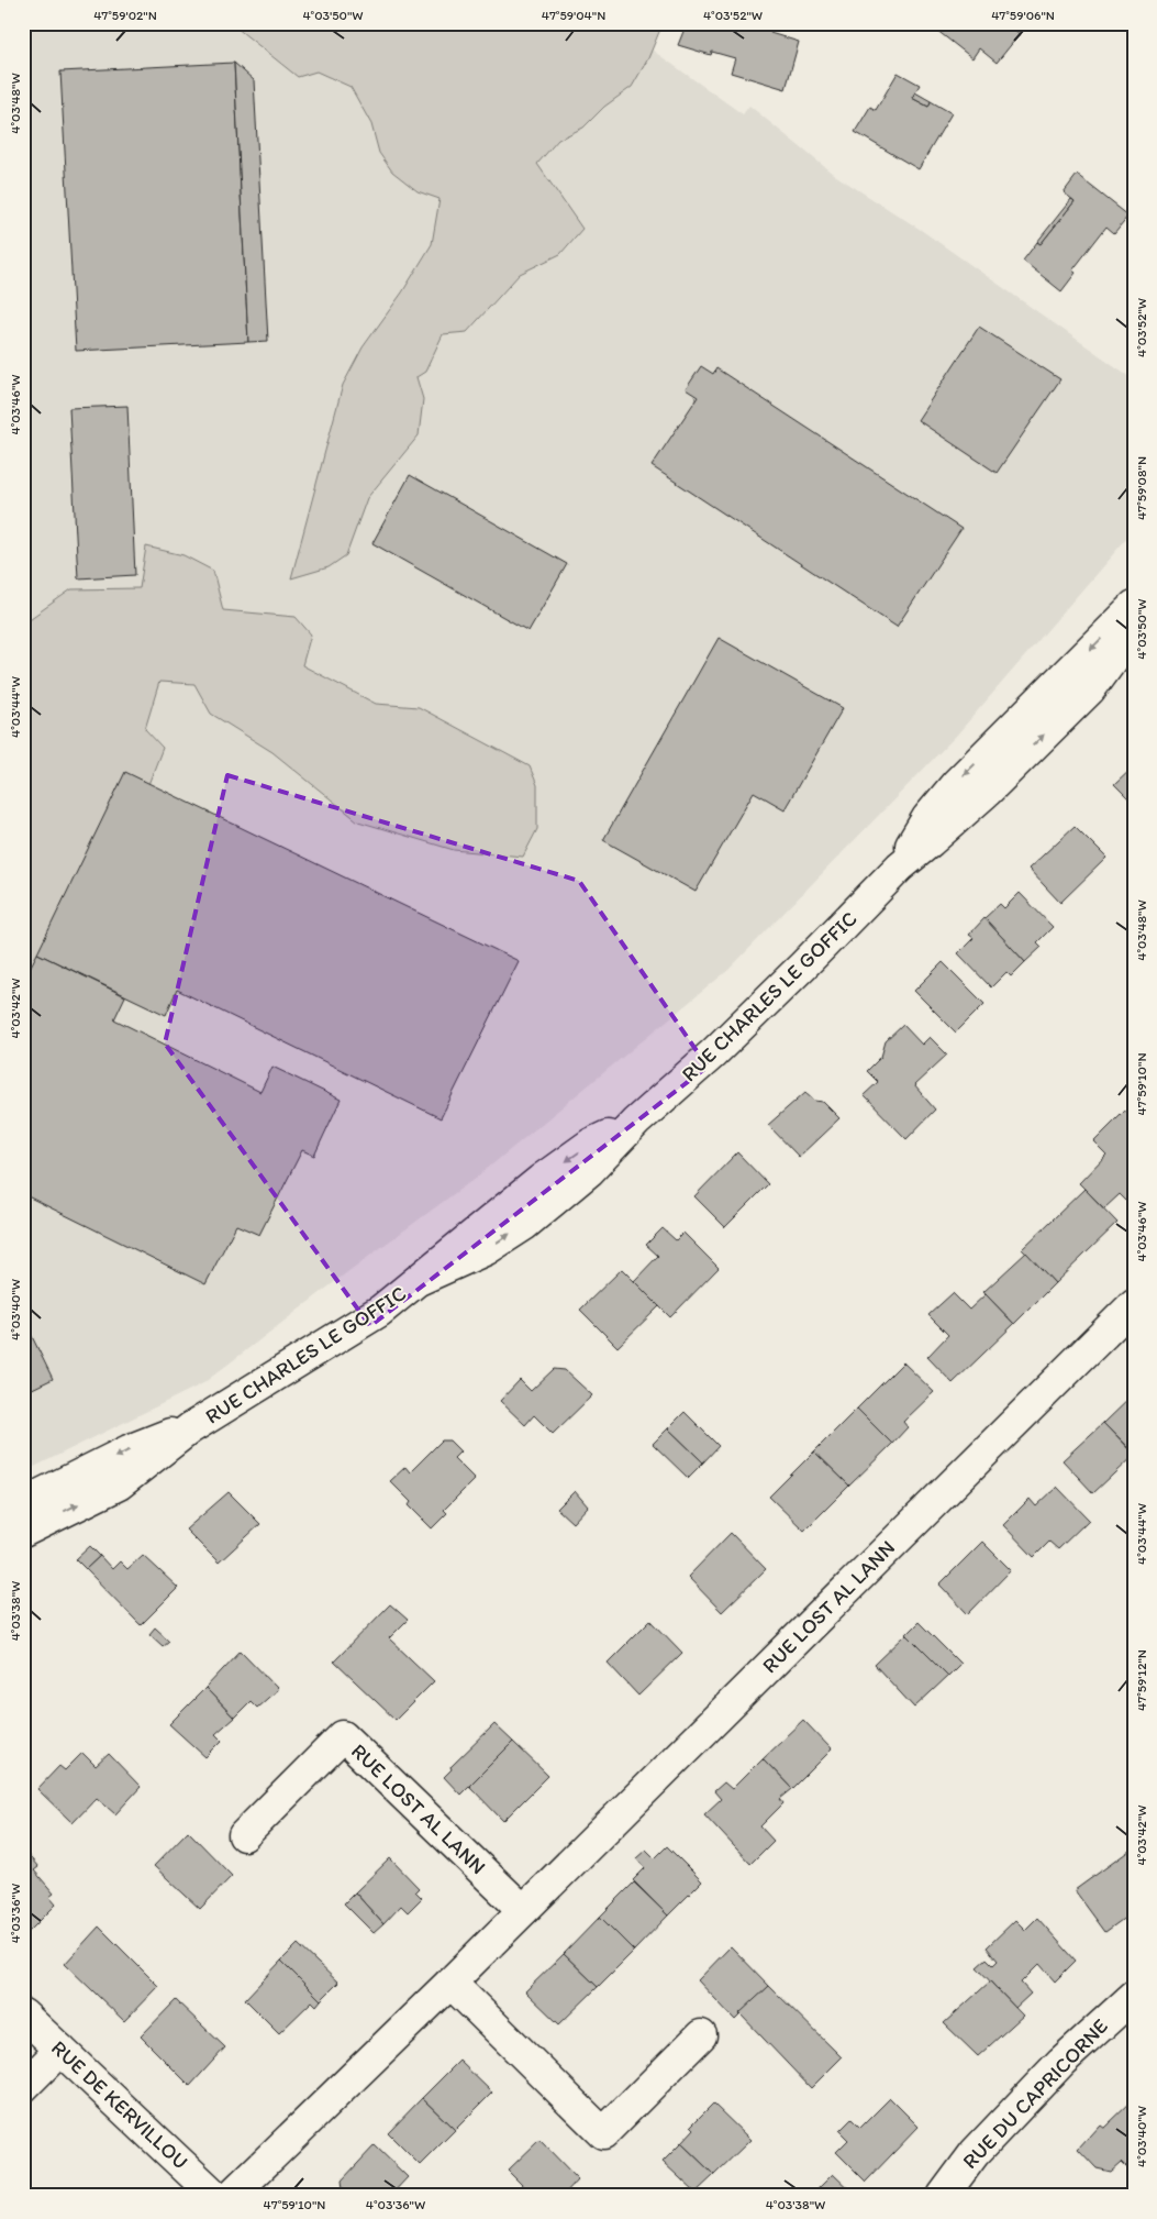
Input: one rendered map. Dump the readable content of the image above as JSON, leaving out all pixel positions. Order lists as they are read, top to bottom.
{
  "streets": {
    "street": [
      "RUE CHARLES LE GOFFIC",
      "RUE LOST AL LANN",
      "RUE DU CAPRICORNE",
      "RUE DE KERVILLOU"
    ]
  },
  "coordinates": [
    "47°59'02\"N",
    "4°03'50\"W",
    "47°59'04\"N",
    "4°03'52\"W",
    "47°59'06\"N",
    "4°03'48\"W",
    "4°03'46\"W",
    "47°59'08\"N",
    "4°03'44\"W",
    "4°03'42\"W",
    "47°59'10\"N",
    "4°03'40\"W",
    "4°03'38\"W",
    "47°59'12\"N",
    "4°03'36\"W"
  ]
}
